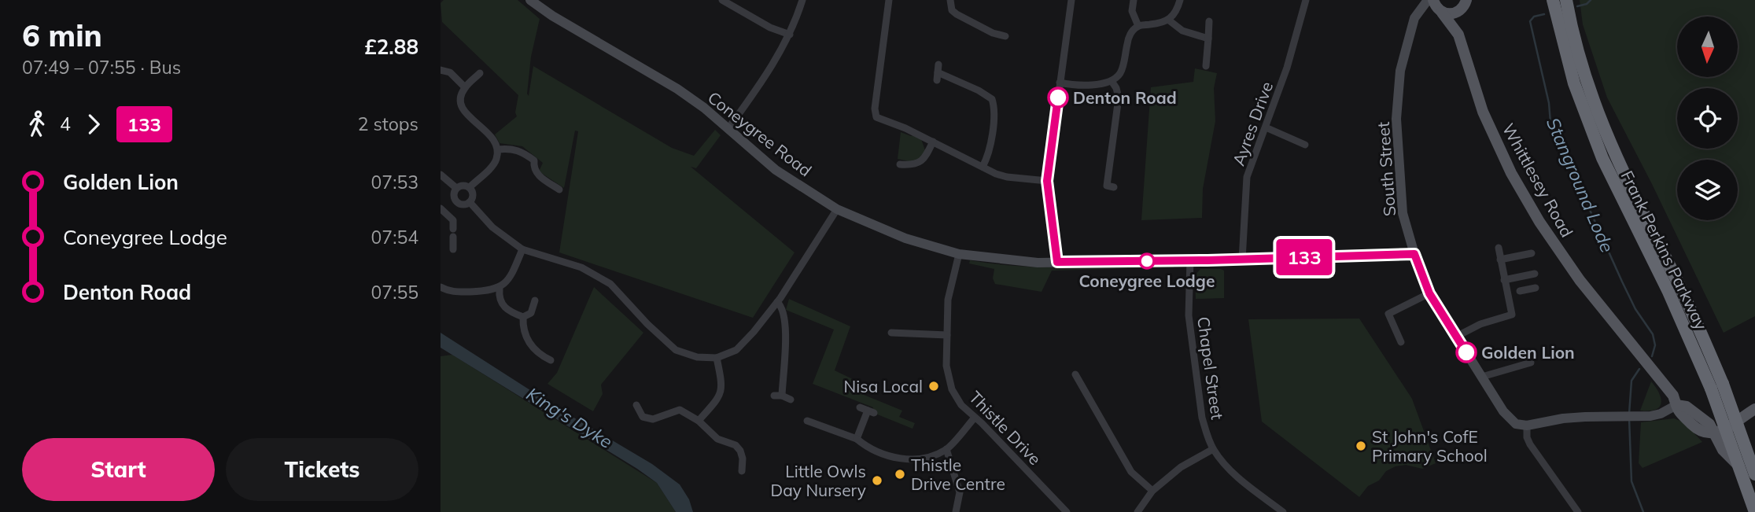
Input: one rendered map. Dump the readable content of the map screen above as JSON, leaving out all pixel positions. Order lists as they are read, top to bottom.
{
  "streets": {
    "highway": ["Frank Perkins Parkway"],
    "main road": ["Whittlesey Road"],
    "street": [
      "Ayres Drive",
      "Coneygree Road",
      "South Street",
      "Chapel Street",
      "Thistle Drive"
    ]
  },
  "crossings": [
    ["Ayres Drive", "Coneygree Road"],
    ["Coneygree Road", "South Street"],
    ["Coneygree Road", "Chapel Street"],
    ["Coneygree Road", "Thistle Drive"]
  ],
  "water": ["Stanground Lode", "King's Dyke"],
  "places": [
    "Denton Road",
    "Coneygree Lodge",
    "Golden Lion",
    "Nisa Local",
    "St John's CofE Primary School",
    "Thistle Drive Centre",
    "Little Owls Day Nursery"
  ],
  "lines": ["bus line 133"],
  "north": "bottom",
  "page": {
    "heading": ["6 min", "07:49 – 07:55 · Bus", "£2.88"],
    "on_map": "133",
    "legs": ["4", "133", "2 stops"],
    "list": [
      {
        "name": "Golden Lion",
        "value": "07:53"
      },
      {
        "name": "Coneygree Lodge",
        "value": "07:54"
      },
      {
        "name": "Denton Road",
        "value": "07:55"
      }
    ],
    "buttons": ["Start", "Tickets"]
  }
}
